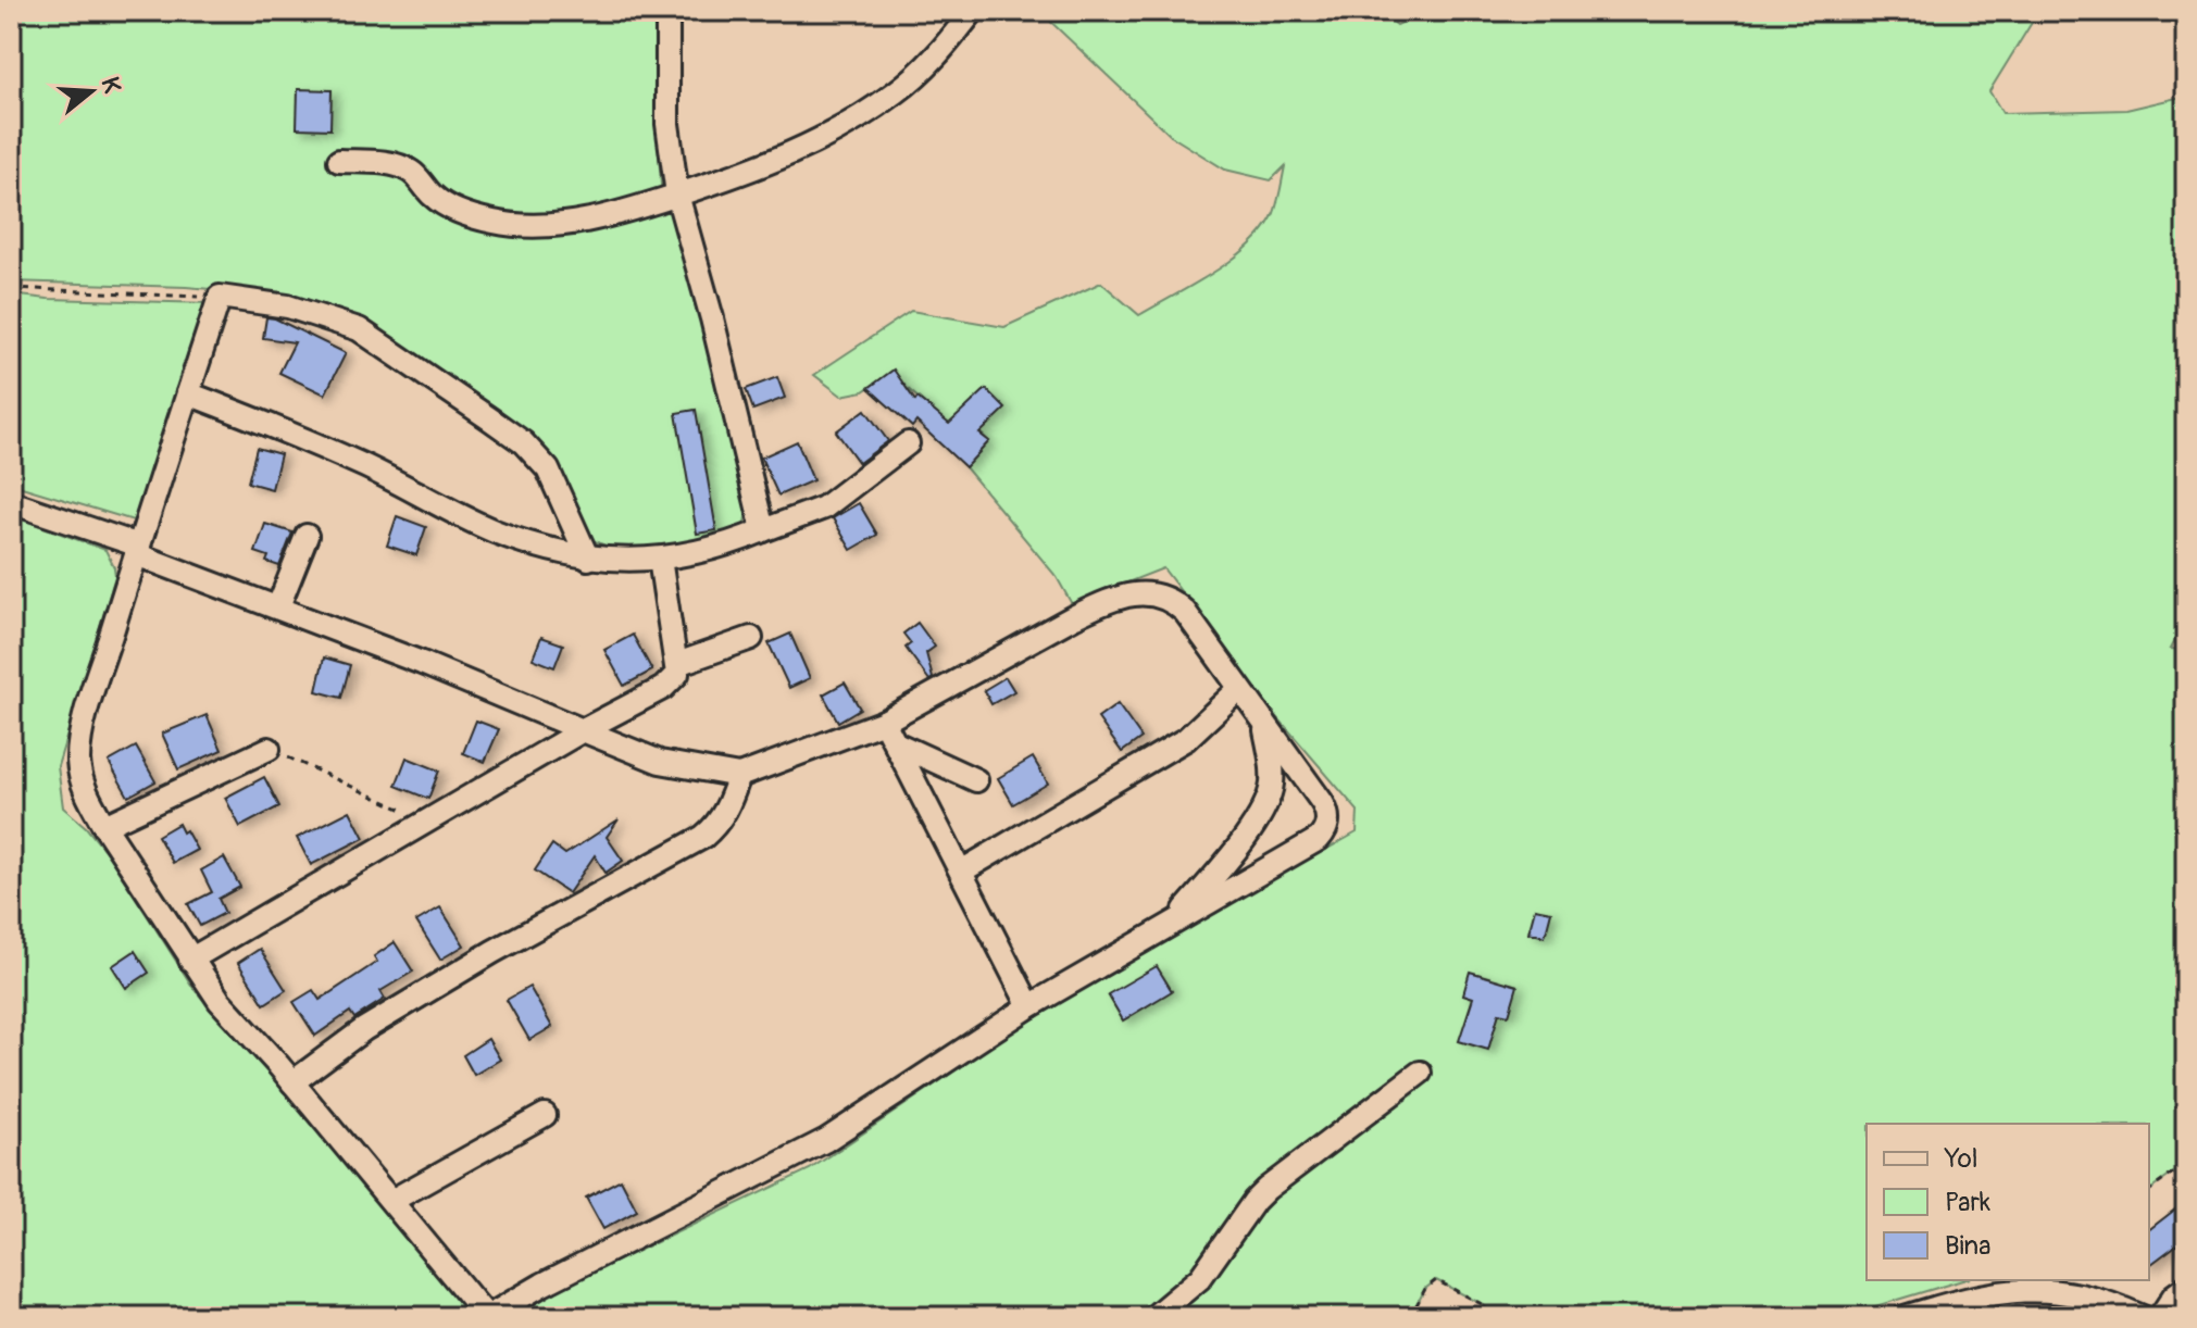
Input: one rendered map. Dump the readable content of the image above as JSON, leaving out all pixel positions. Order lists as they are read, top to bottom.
{
  "legend": ["Yol", "Park", "Bina"],
  "north": "right"
}
